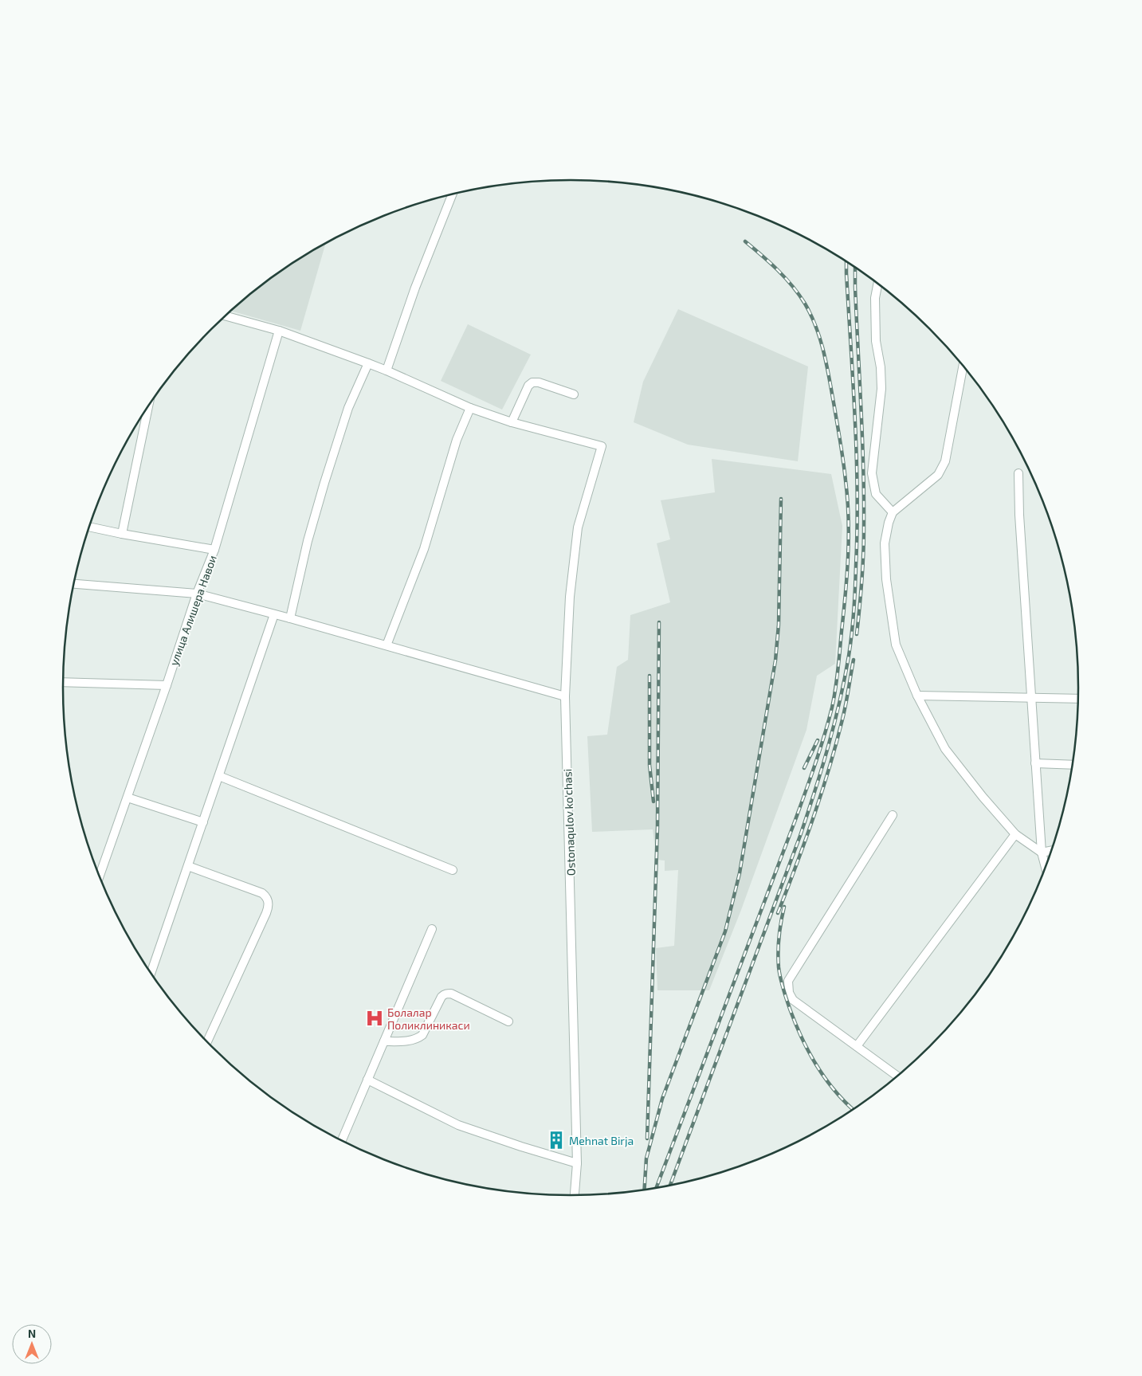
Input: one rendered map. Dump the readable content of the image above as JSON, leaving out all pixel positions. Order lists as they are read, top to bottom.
{
  "streets": {
    "street": ["улица Алишера Навои", "Ostonaqulov ko'chasi"]
  },
  "places": {
    "hospital": ["Болалар Поликлиникаси"],
    "building": ["Mehnat Birja"]
  },
  "north": "top"
}
